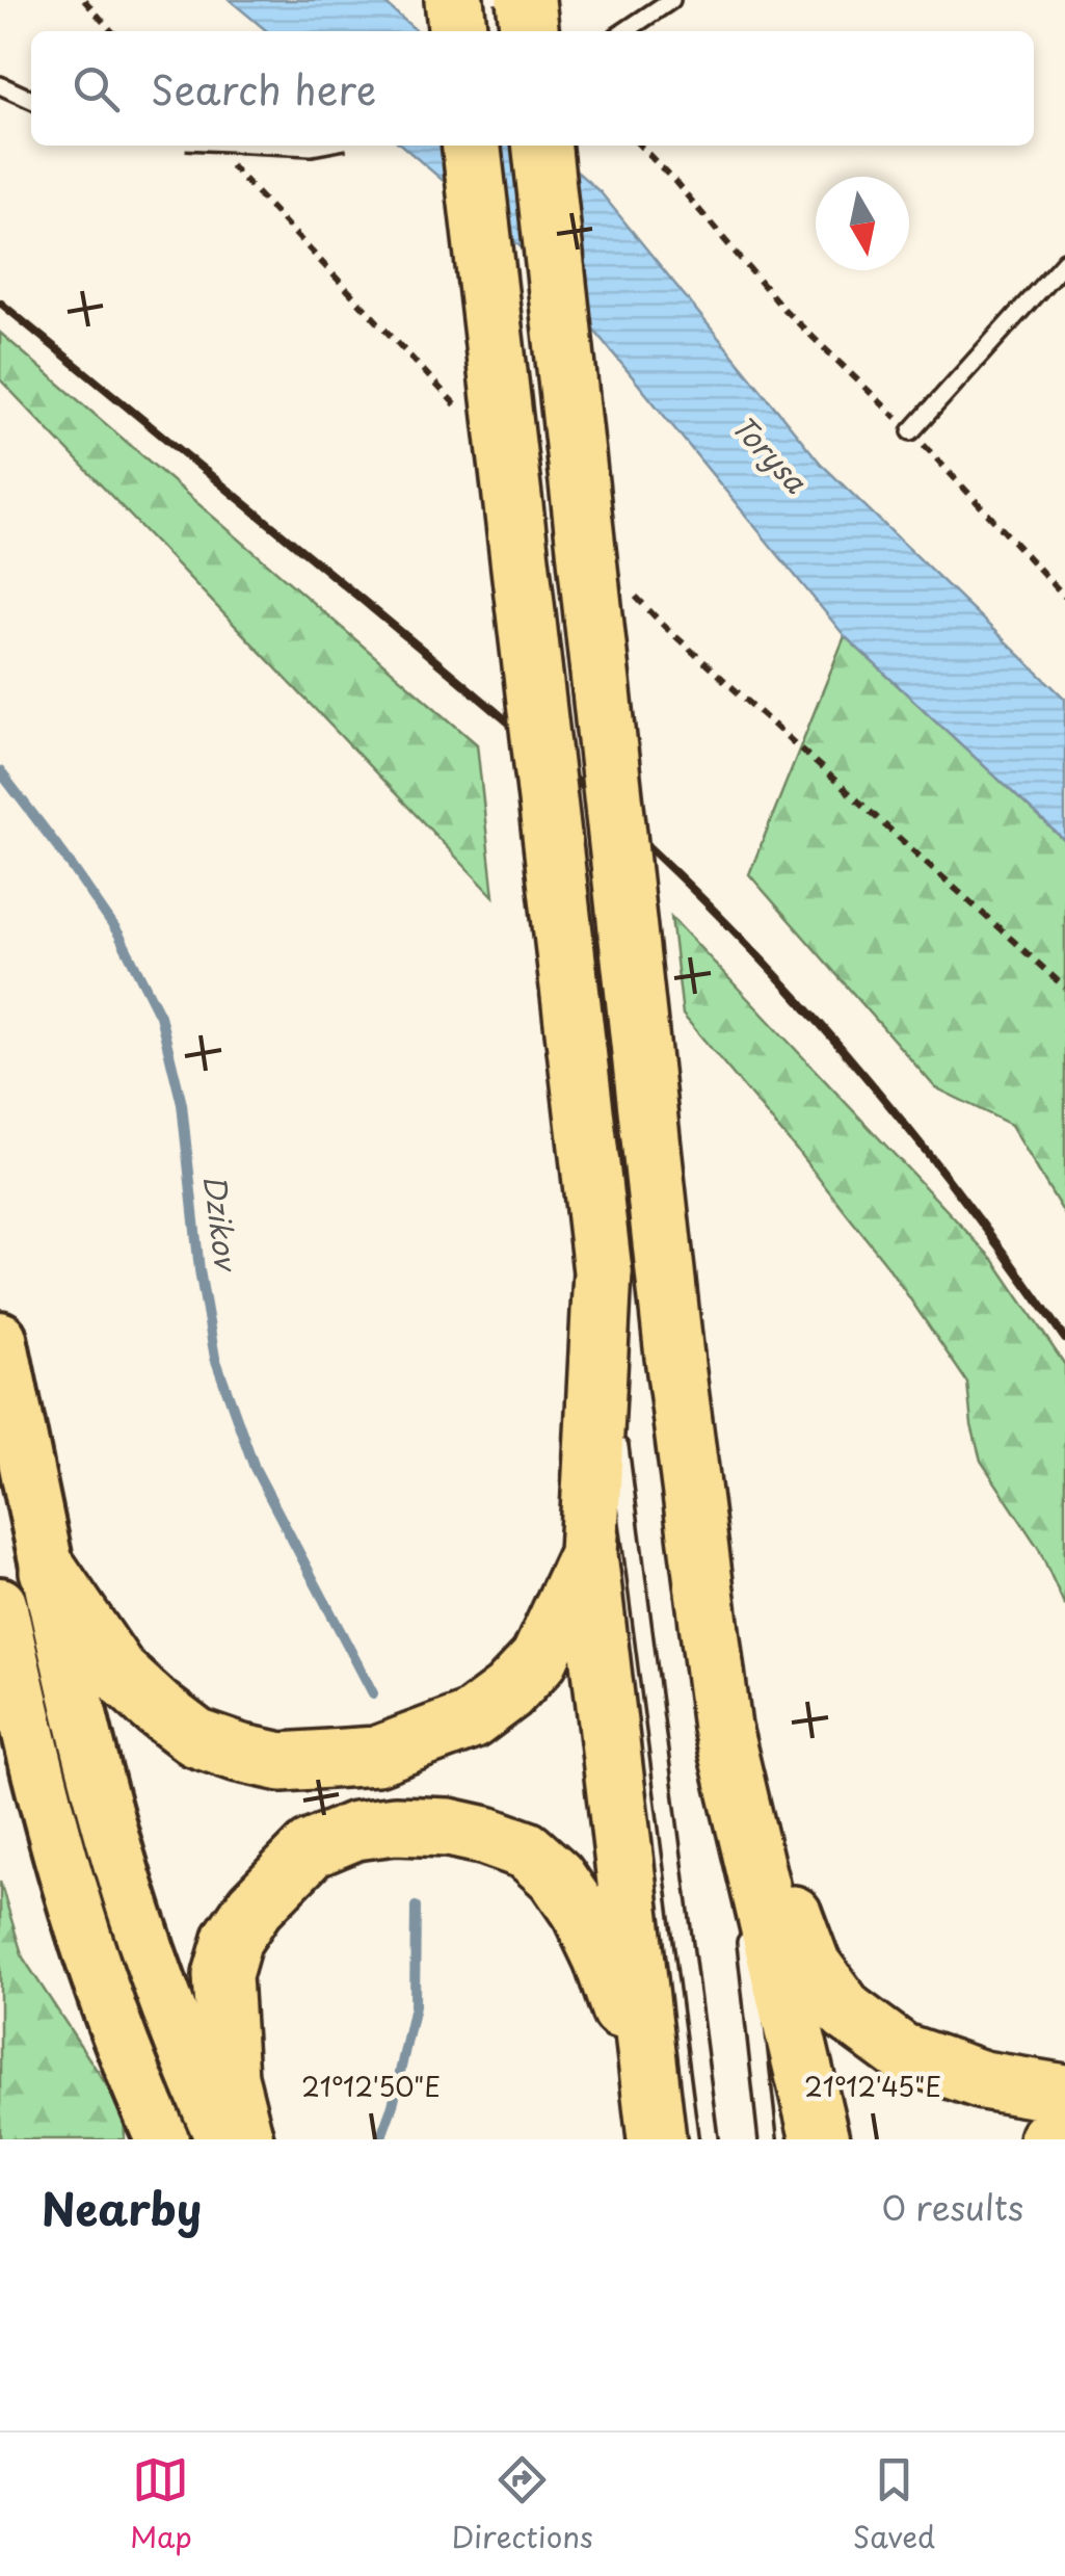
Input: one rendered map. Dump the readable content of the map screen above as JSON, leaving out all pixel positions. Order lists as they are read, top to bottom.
{
  "water": ["Torysa", "Dzikov"],
  "north": "bottom",
  "page": {
    "search": "Search here",
    "heading": ["Nearby", "0 results"],
    "nav": ["Map", "Directions", "Saved"]
  },
  "coordinates": ["21°12'50\"E", "21°12'45\"E"]
}
